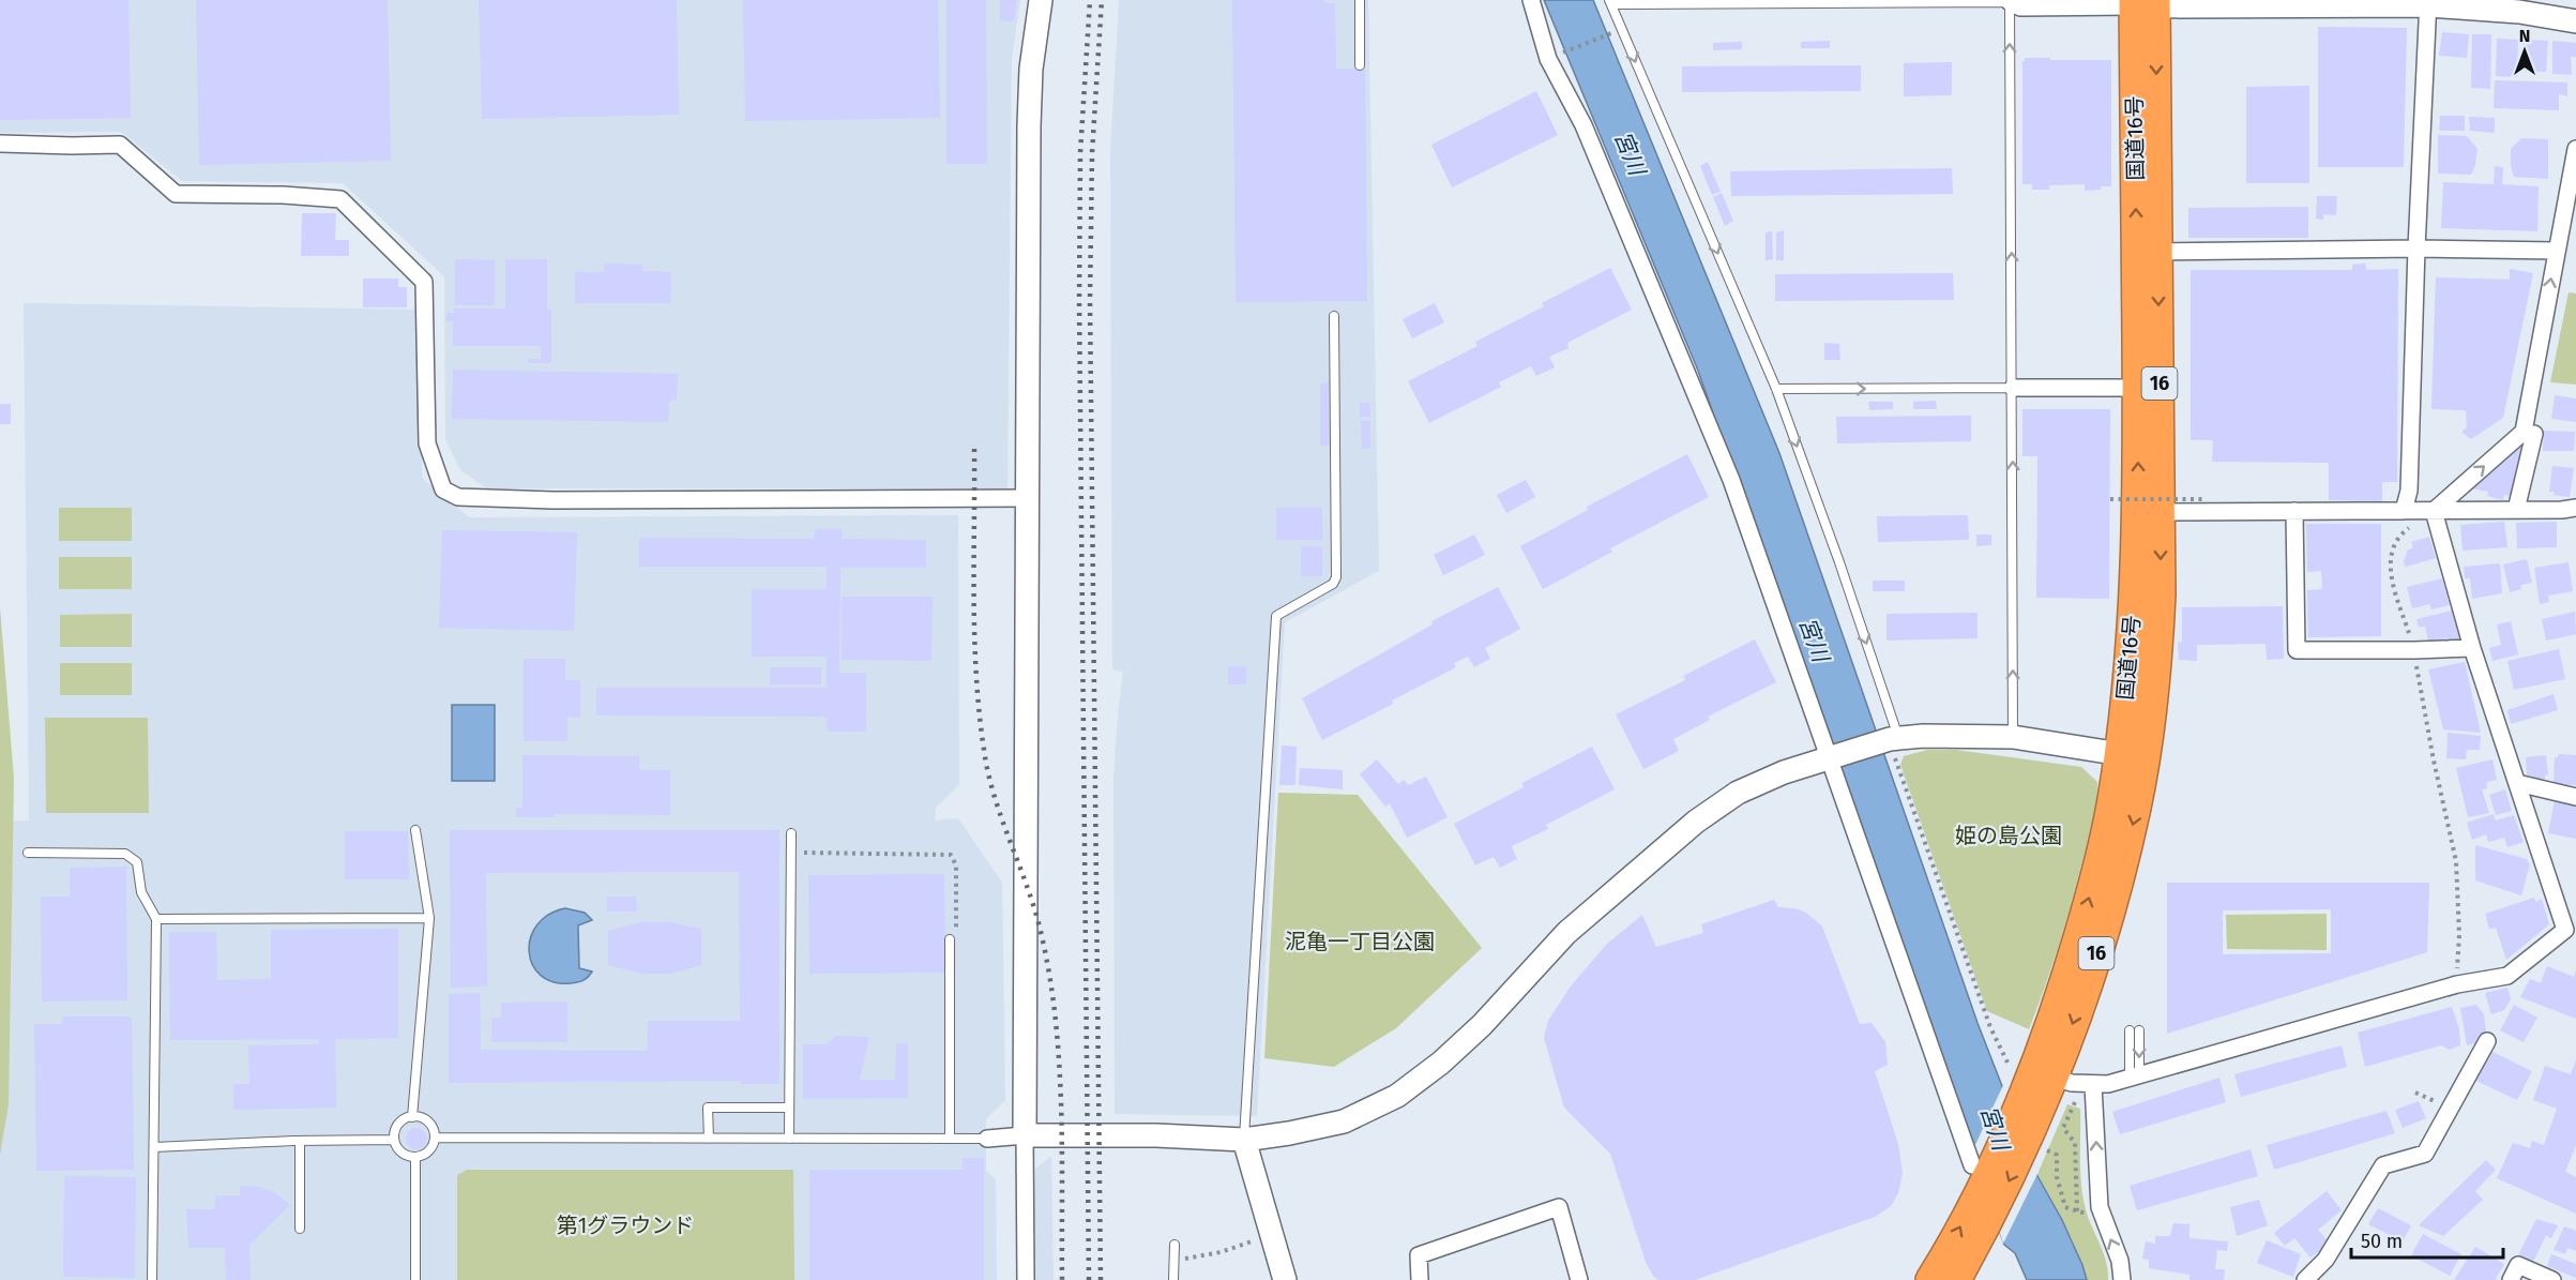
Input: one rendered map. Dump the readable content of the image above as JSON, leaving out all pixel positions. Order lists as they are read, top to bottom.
{
  "streets": {
    "highway": ["国道16号", "16"]
  },
  "water": ["宮川"],
  "parks": ["姫の島公園", "泥亀一丁目公園", "第1グラウンド"],
  "scale_bar": "50 m",
  "north": "top"
}
